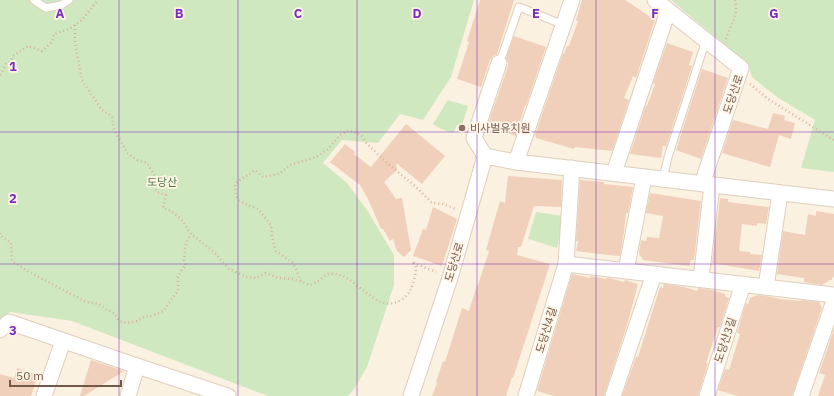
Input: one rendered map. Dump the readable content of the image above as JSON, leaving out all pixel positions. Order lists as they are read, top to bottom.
{
  "streets": {
    "street": ["도당산로", "도당산4길", "도당산3길"]
  },
  "parks": ["도당산"],
  "places": ["비사벌유치원"],
  "scale_bar": "50 m",
  "grid": {
    "columns": [
      "A",
      "B",
      "C",
      "D",
      "E",
      "F",
      "G"
    ],
    "rows": ["1", "2", "3"]
  }
}
